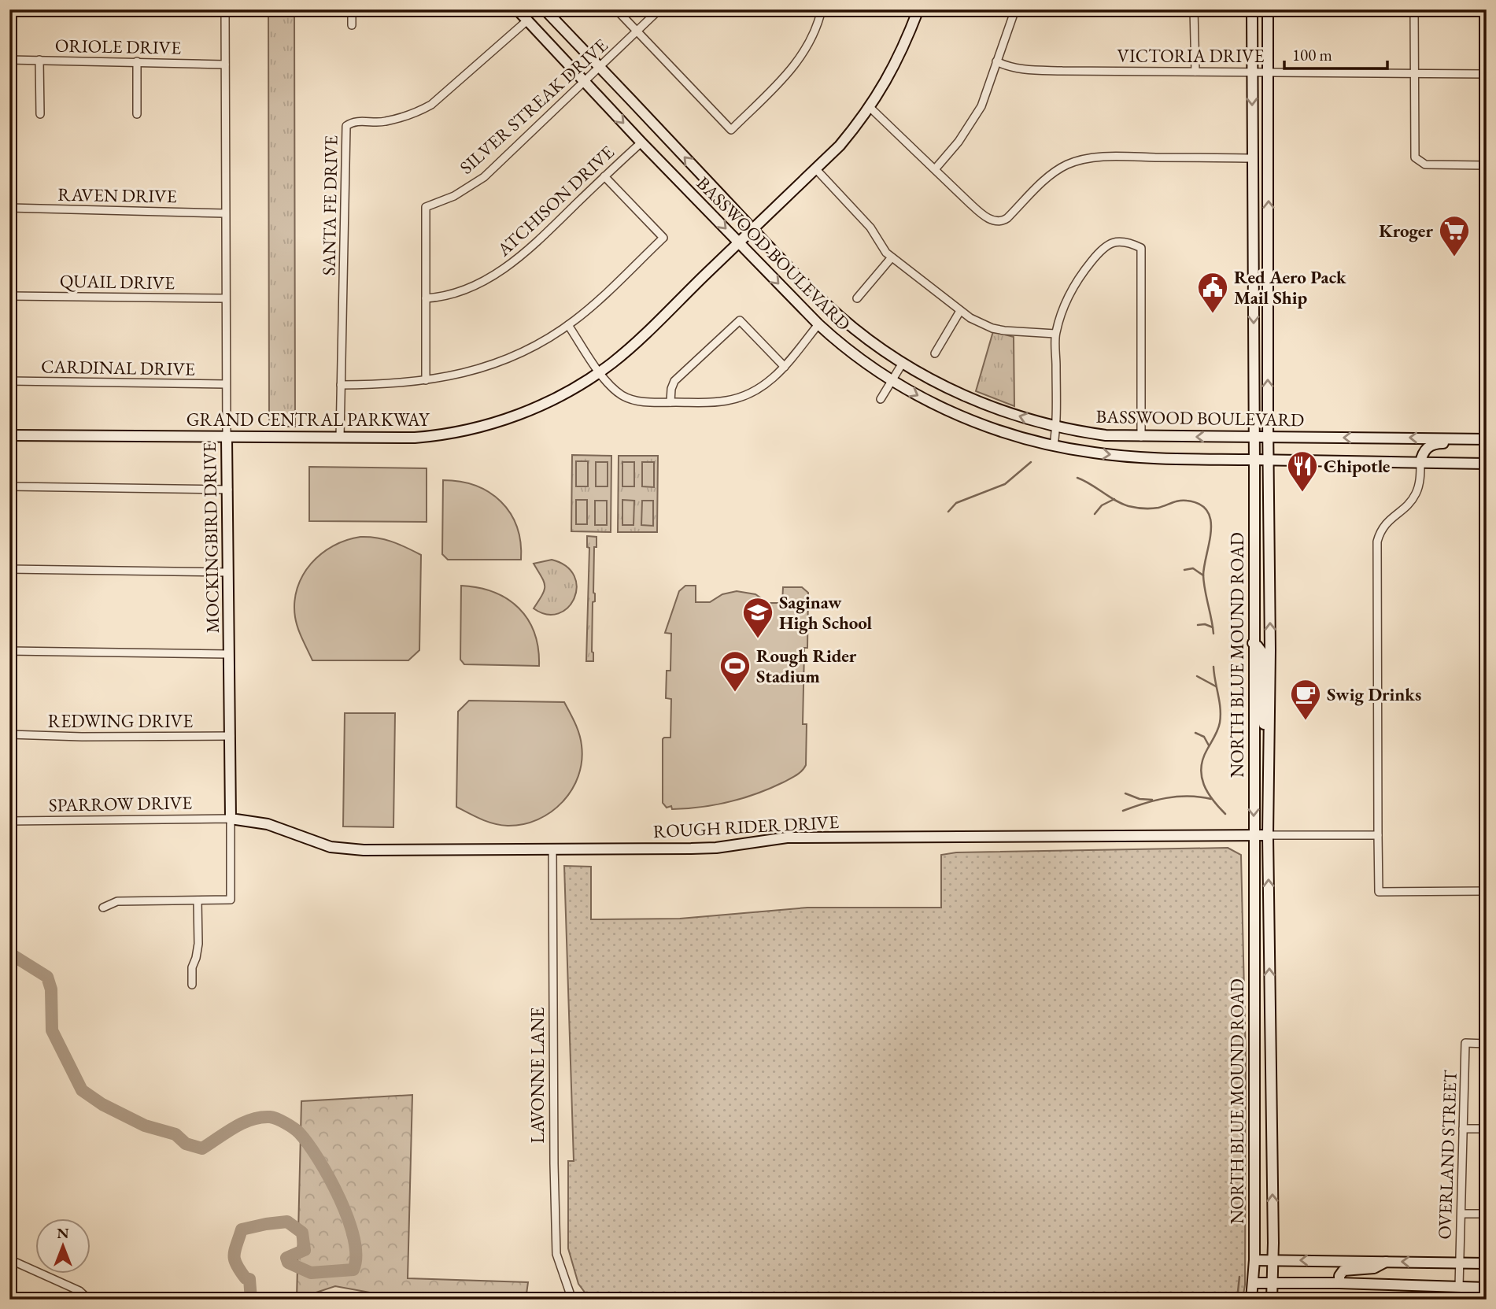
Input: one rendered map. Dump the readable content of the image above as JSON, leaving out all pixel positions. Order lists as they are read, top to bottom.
{
  "streets": {
    "main road": [
      "BASSWOOD BOULEVARD",
      "GRAND CENTRAL PARKWAY",
      "MOCKINGBIRD DRIVE",
      "NORTH BLUE MOUND ROAD",
      "ROUGH RIDER DRIVE"
    ],
    "street": [
      "ORIOLE DRIVE",
      "VICTORIA DRIVE",
      "SILVER STREAK DRIVE",
      "RAVEN DRIVE",
      "ATCHISON DRIVE",
      "SANTA FE DRIVE",
      "QUAIL DRIVE",
      "CARDINAL DRIVE",
      "REDWING DRIVE",
      "SPARROW DRIVE",
      "LAVONNE LANE",
      "OVERLAND STREET"
    ]
  },
  "crossings": [
    ["ORIOLE DRIVE", "MOCKINGBIRD DRIVE"],
    ["VICTORIA DRIVE", "NORTH BLUE MOUND ROAD"],
    ["SILVER STREAK DRIVE", "ATCHISON DRIVE"],
    ["SILVER STREAK DRIVE", "BASSWOOD BOULEVARD"],
    ["RAVEN DRIVE", "MOCKINGBIRD DRIVE"],
    ["ATCHISON DRIVE", "BASSWOOD BOULEVARD"],
    ["SANTA FE DRIVE", "BASSWOOD BOULEVARD"],
    ["SANTA FE DRIVE", "GRAND CENTRAL PARKWAY"],
    ["BASSWOOD BOULEVARD", "GRAND CENTRAL PARKWAY"],
    ["BASSWOOD BOULEVARD", "NORTH BLUE MOUND ROAD"],
    ["QUAIL DRIVE", "MOCKINGBIRD DRIVE"],
    ["CARDINAL DRIVE", "MOCKINGBIRD DRIVE"],
    ["GRAND CENTRAL PARKWAY", "MOCKINGBIRD DRIVE"],
    ["MOCKINGBIRD DRIVE", "REDWING DRIVE"],
    ["MOCKINGBIRD DRIVE", "SPARROW DRIVE"],
    ["MOCKINGBIRD DRIVE", "ROUGH RIDER DRIVE"],
    ["NORTH BLUE MOUND ROAD", "ROUGH RIDER DRIVE"],
    ["SPARROW DRIVE", "ROUGH RIDER DRIVE"],
    ["ROUGH RIDER DRIVE", "LAVONNE LANE"]
  ],
  "places": {
    "supermarket": ["Kroger"],
    "public building": ["Red Aero Pack Mail Ship"],
    "restaurant": ["Chipotle"],
    "school or university": ["Saginaw High School"],
    "sports": ["Rough Rider Stadium"],
    "cafe": ["Swig Drinks"]
  },
  "scale_bar": "100 m",
  "north": "top"
}
